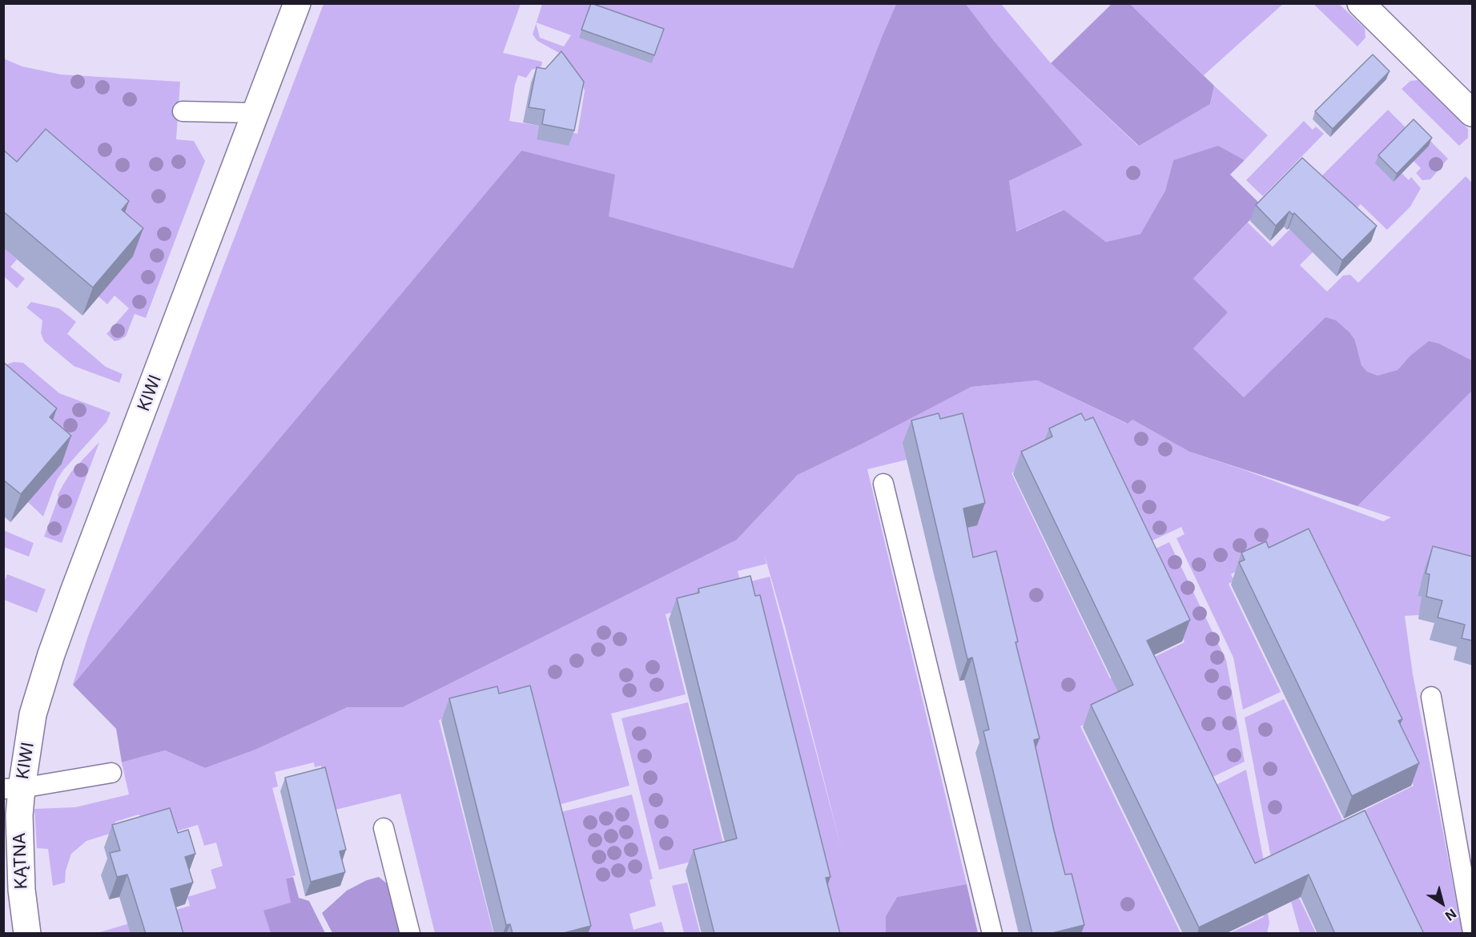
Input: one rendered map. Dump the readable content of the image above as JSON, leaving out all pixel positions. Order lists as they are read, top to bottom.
{
  "streets": {
    "street": ["KIWI", "KĄTNA"]
  },
  "crossings": [
    ["KIWI", "KĄTNA"]
  ],
  "north": "bottom right"
}
